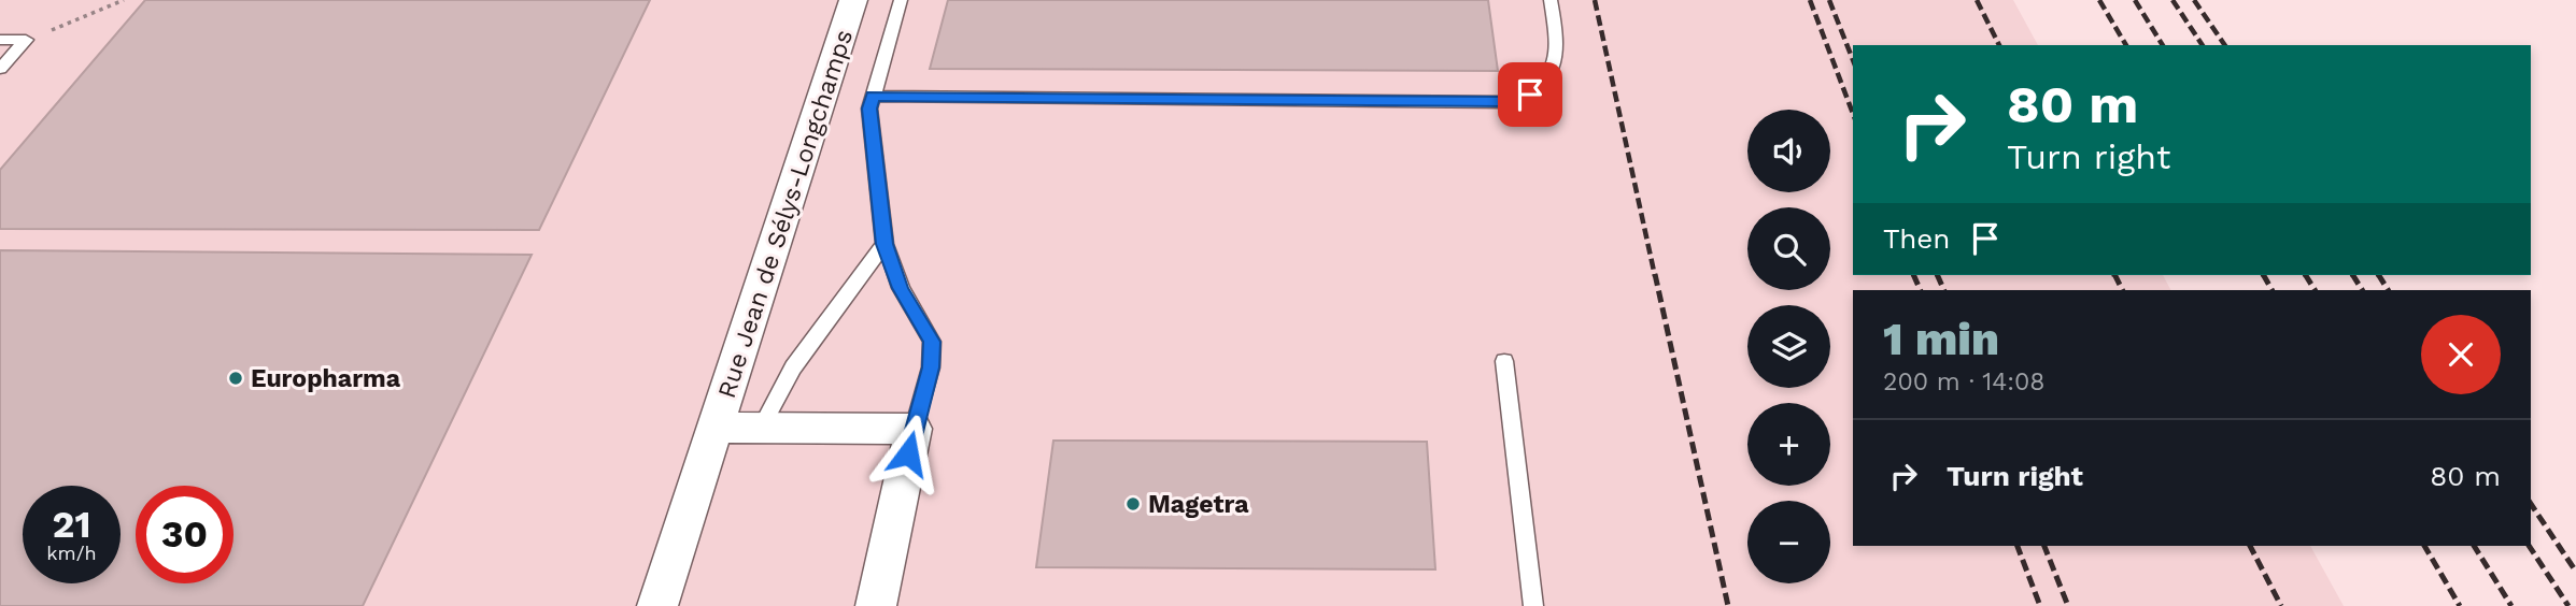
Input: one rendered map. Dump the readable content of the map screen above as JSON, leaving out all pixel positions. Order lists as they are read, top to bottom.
{
  "streets": {
    "street": ["Rue Jean de Sélys-Longchamps"]
  },
  "places": ["Europharma", "Magetra"],
  "page": {
    "turn": ["80 m", "Turn right"],
    "map_buttons": ["+", "−"],
    "then": "Then",
    "heading": ["1 min", "200 m · 14:08"],
    "list": [
      {
        "name": "Turn right",
        "value": "80 m"
      }
    ],
    "speed": "21 km/h",
    "limit": "30"
  }
}
